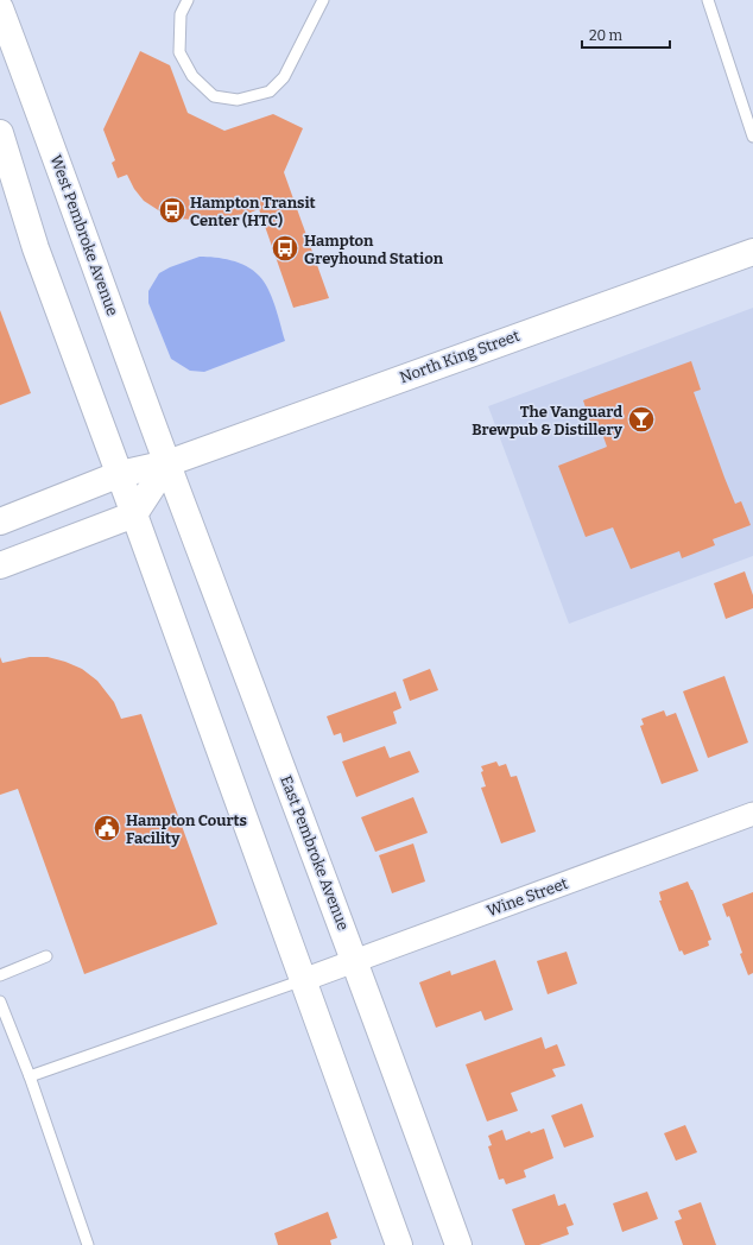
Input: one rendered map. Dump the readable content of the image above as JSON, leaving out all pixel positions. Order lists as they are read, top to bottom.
{
  "streets": {
    "main road": ["West Pembroke Avenue", "North King Street", "East Pembroke Avenue"],
    "street": ["Wine Street"]
  },
  "crossings": [
    ["West Pembroke Avenue", "North King Street"],
    ["West Pembroke Avenue", "East Pembroke Avenue"],
    ["North King Street", "East Pembroke Avenue"],
    ["East Pembroke Avenue", "Wine Street"]
  ],
  "places": {
    "bus stop": ["Hampton Transit Center (HTC)", "Hampton Greyhound Station"],
    "bar": ["The Vanguard Brewpub & Distillery"],
    "public building": ["Hampton Courts Facility"]
  },
  "scale_bar": "20 m"
}
